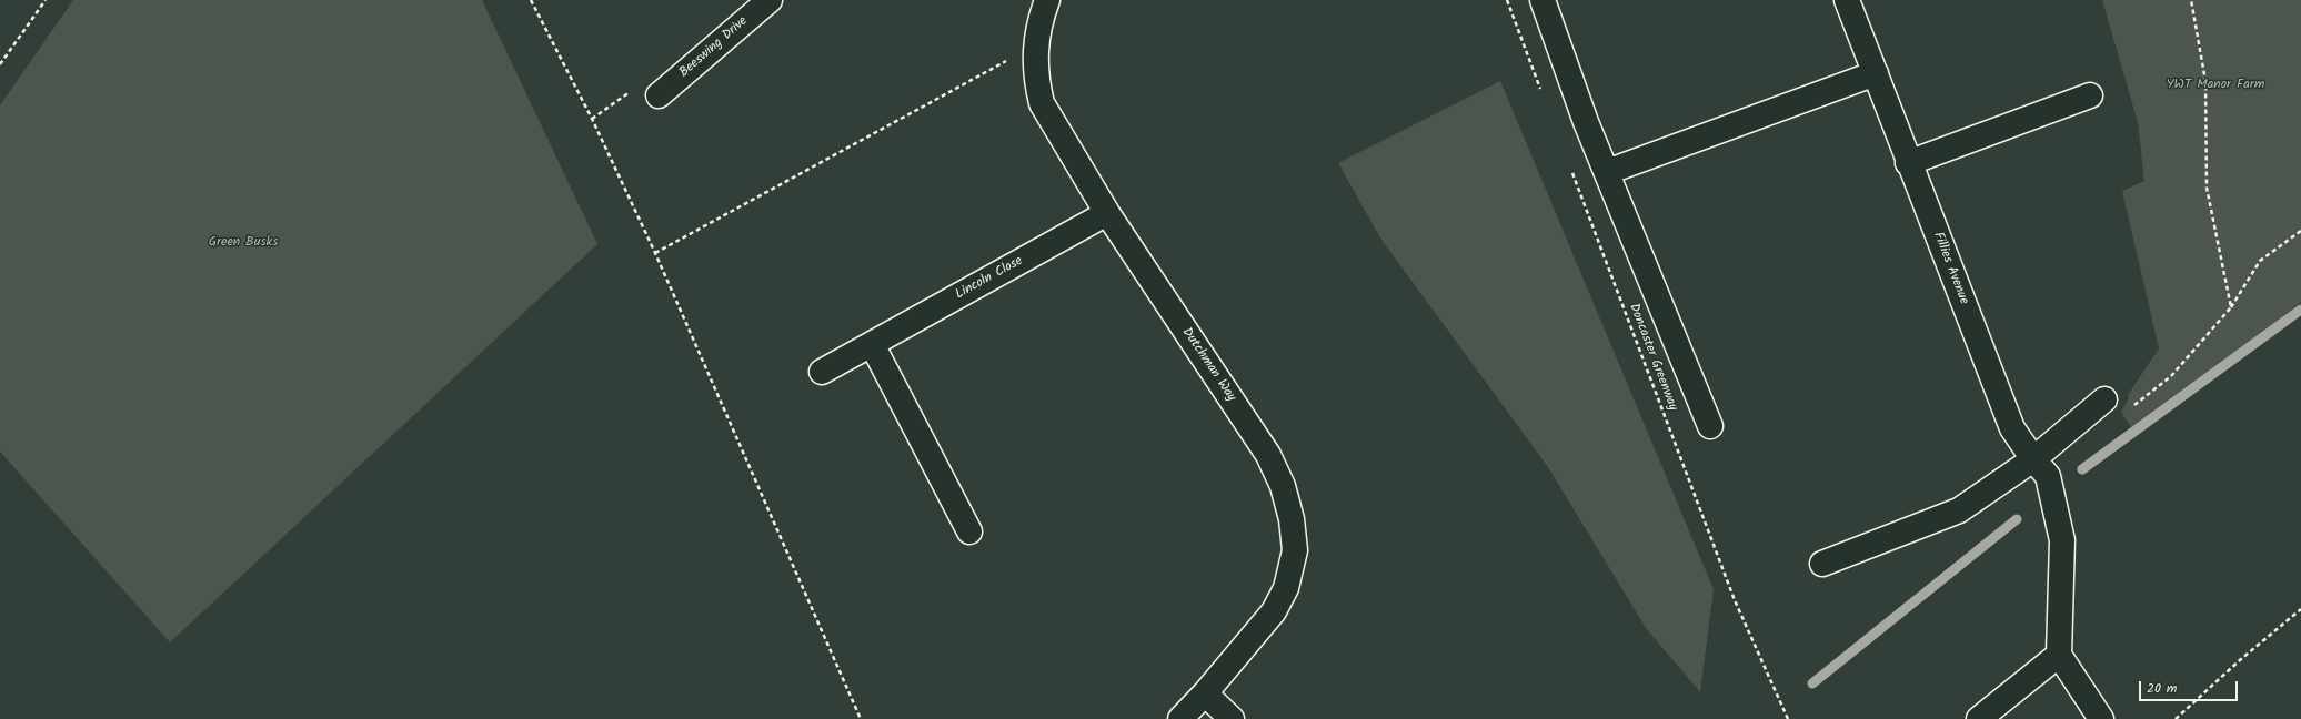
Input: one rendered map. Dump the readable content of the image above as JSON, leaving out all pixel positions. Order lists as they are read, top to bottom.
{
  "streets": {
    "street": [
      "Beeswing Drive",
      "Fillies Avenue",
      "Lincoln Close",
      "Dutchman Way"
    ],
    "path": ["Doncaster Greenway"]
  },
  "crossings": [
    ["Lincoln Close", "Dutchman Way"]
  ],
  "parks": ["YWT Manor Farm", "Green Busks"],
  "scale_bar": "20 m"
}
